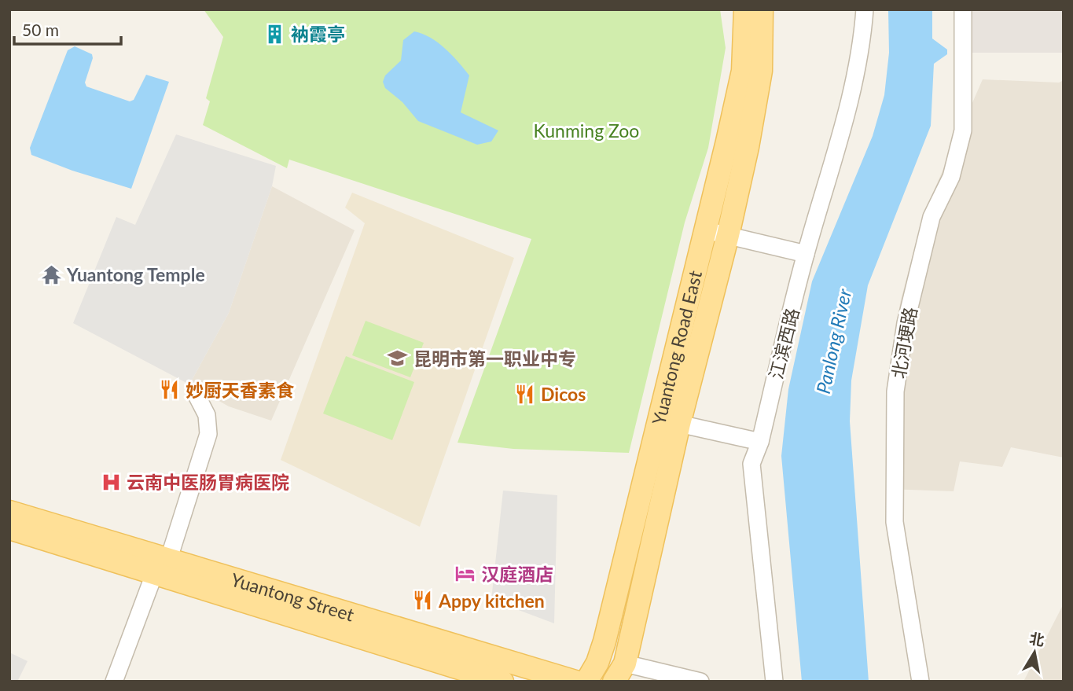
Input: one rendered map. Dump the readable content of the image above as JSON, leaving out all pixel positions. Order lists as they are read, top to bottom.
{
  "streets": {
    "main road": ["Yuantong Road East", "Yuantong Street"],
    "street": ["北河埂路", "江滨西路"]
  },
  "water": ["Panlong River"],
  "parks": ["Kunming Zoo"],
  "places": {
    "building": ["衲霞亭"],
    "temple": ["Yuantong Temple"],
    "school or university": ["昆明市第一职业中专"],
    "restaurant": ["妙厨天香素食", "Dicos", "Appy kitchen"],
    "hospital": ["云南中医肠胃病医院"],
    "hotel": ["汉庭酒店"]
  },
  "scale_bar": "50 m",
  "north": "top"
}
